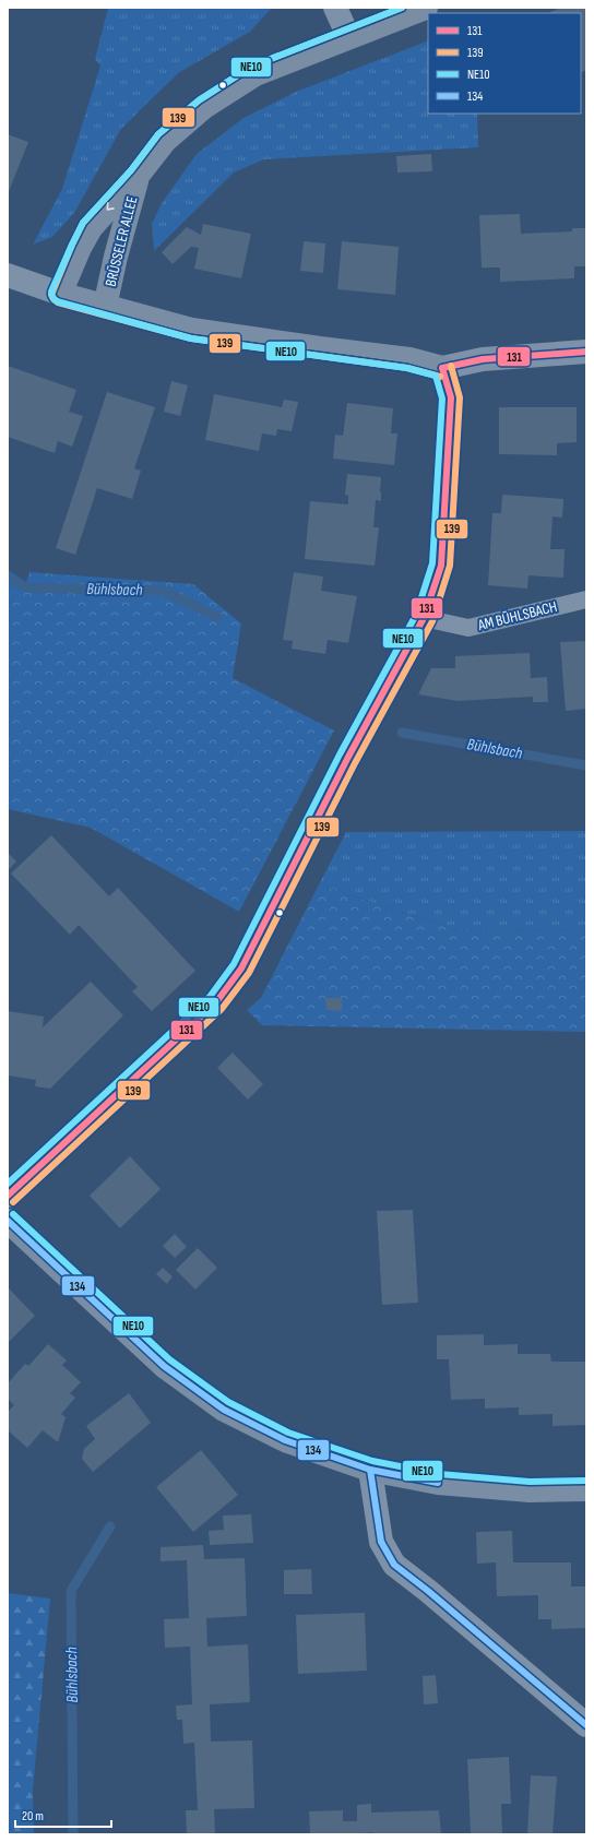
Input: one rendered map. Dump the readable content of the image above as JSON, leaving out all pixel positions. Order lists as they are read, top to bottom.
{
  "streets": {
    "street": ["BRÜSSELER ALLEE"],
    "lane": ["AM BÜHLSBACH"]
  },
  "water": ["Bühlsbach"],
  "lines": [
    "transit line 139",
    "transit line NE10",
    "transit line 131",
    "transit line 134"
  ],
  "legend": [
    "131",
    "139",
    "NE10",
    "134"
  ],
  "scale_bar": "20 m"
}
